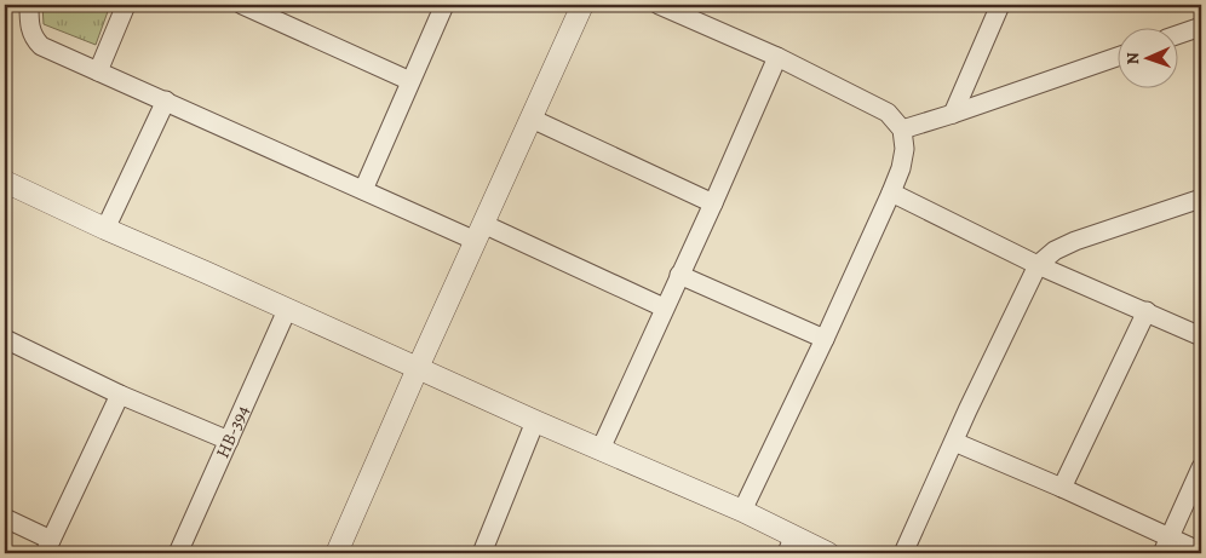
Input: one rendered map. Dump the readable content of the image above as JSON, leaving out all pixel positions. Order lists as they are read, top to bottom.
{
  "streets": {
    "street": ["HB-394"]
  },
  "north": "left"
}
